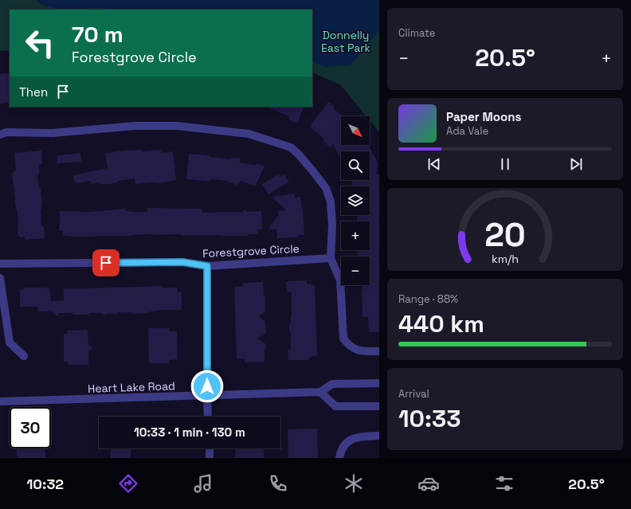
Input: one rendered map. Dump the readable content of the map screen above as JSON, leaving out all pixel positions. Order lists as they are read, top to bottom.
{
  "streets": {
    "street": ["Forestgrove Circle", "Heart Lake Road"]
  },
  "parks": ["Donnelly East Park"],
  "north": "bottom right",
  "page": {
    "tile": [
      "Climate",
      ["Range · 88%", "440 km"],
      ["Arrival", "10:33"]
    ],
    "turn": ["70 m", "Forestgrove Circle"],
    "heat": ["−", "20.5°", "+"],
    "then": "Then",
    "song": ["Paper Moons", "Ada Vale"],
    "map_buttons": ["+", "−"],
    "limit": "30",
    "trip": "10:33 · 1 min · 130 m",
    "tabs": ["10:32", "20.5°"],
    "gauge": ["20", "km/h"]
  }
}
